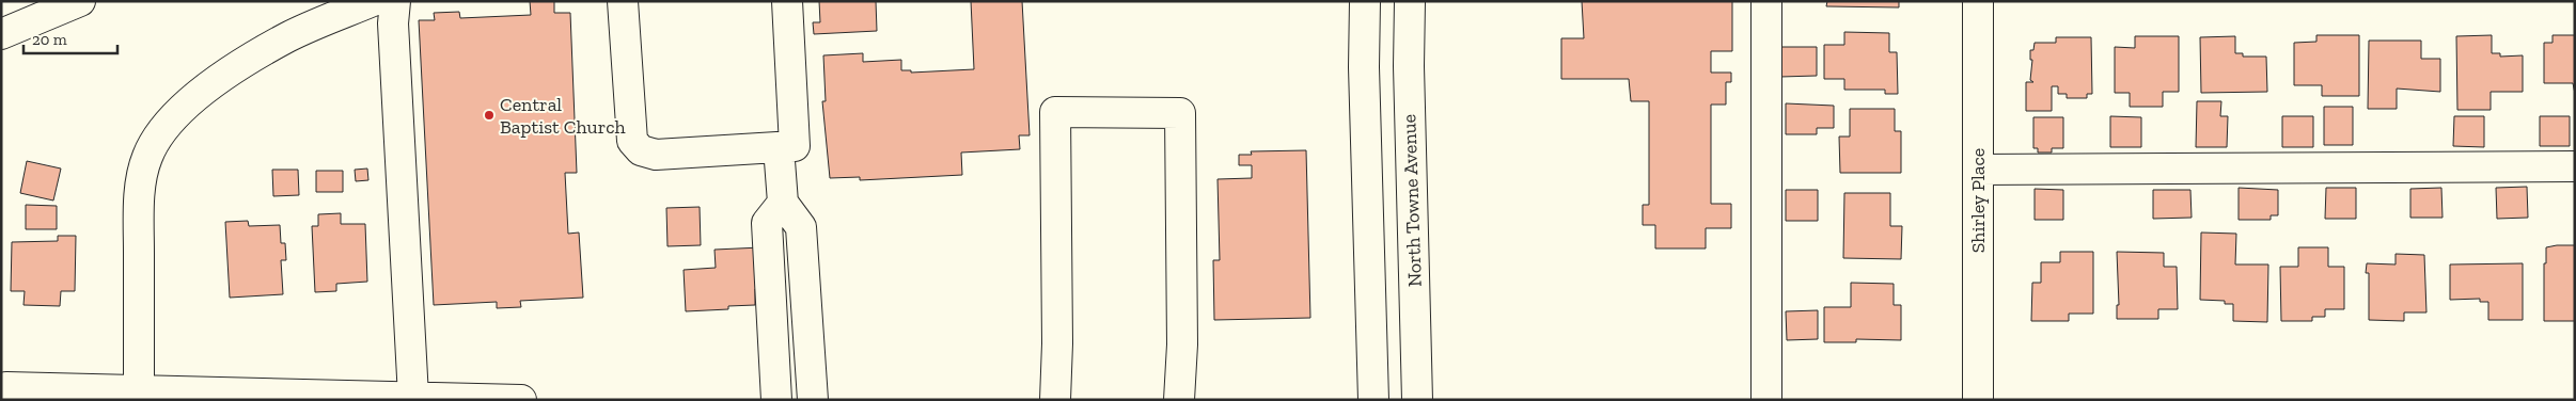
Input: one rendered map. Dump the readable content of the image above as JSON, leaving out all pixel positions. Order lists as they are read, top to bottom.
{
  "streets": {
    "main road": ["North Towne Avenue", "Shirley Place"]
  },
  "places": ["Central Baptist Church"],
  "scale_bar": "20 m"
}
